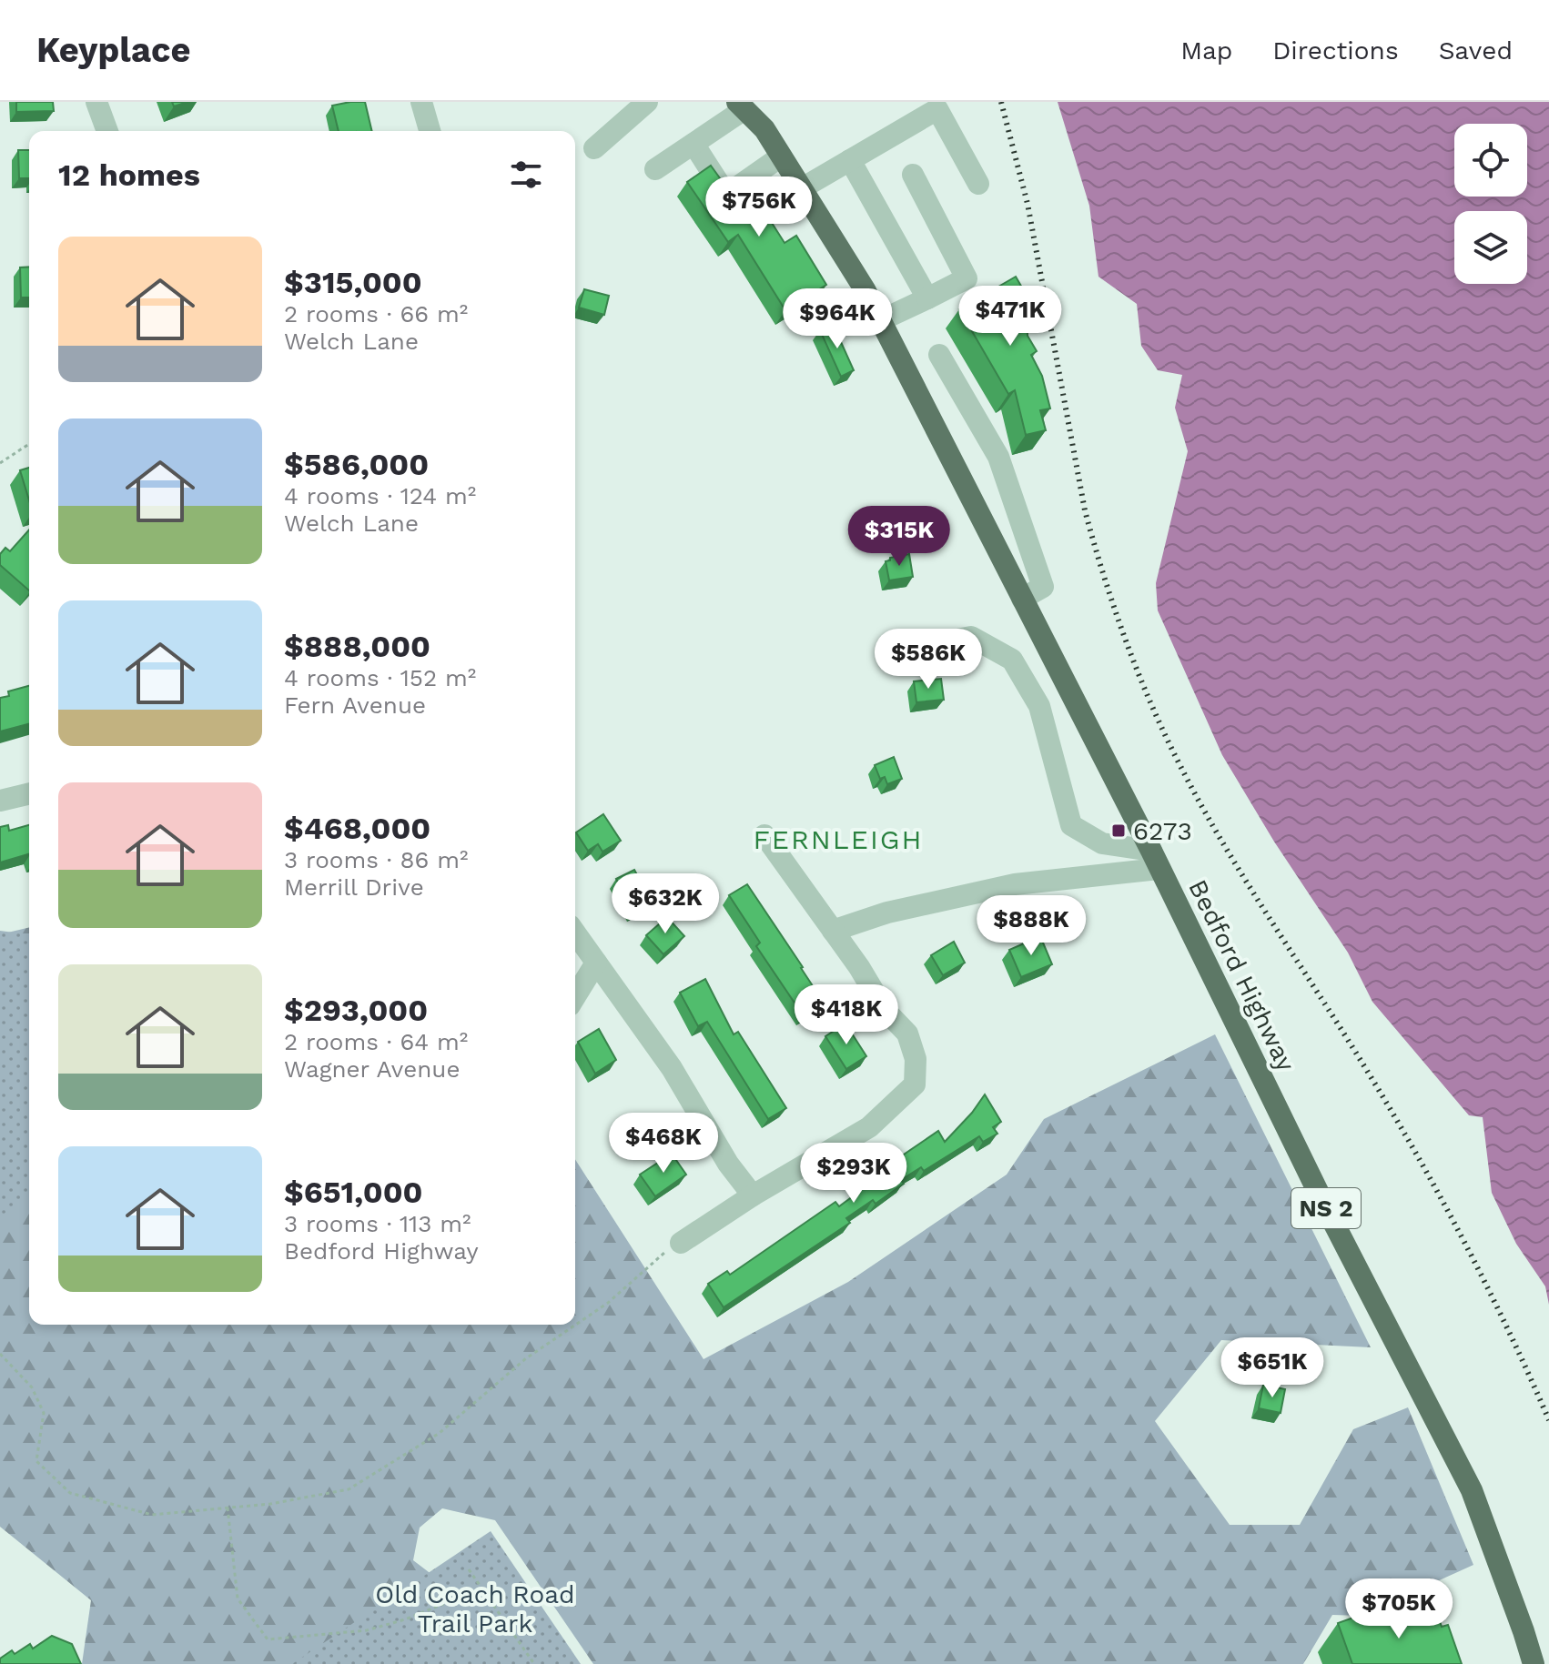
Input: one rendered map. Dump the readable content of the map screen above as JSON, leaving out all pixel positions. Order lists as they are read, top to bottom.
{
  "streets": {
    "main road": ["Bedford Highway", "NS 2"]
  },
  "districts": ["FERNLEIGH"],
  "parks": ["Old Coach Road Trail Park"],
  "places": {
    "transit": ["6273"]
  },
  "page": {
    "header": "Keyplace",
    "nav": ["Map", "Directions", "Saved"],
    "heading": "12 homes",
    "price": [
      "$756K",
      "$471K",
      "$964K",
      "$315K",
      "$586K",
      "$632K",
      "$888K",
      "$418K",
      "$468K",
      "$293K",
      "$651K",
      "$705K"
    ],
    "list": [
      {
        "name": "$315,000",
        "note": "2 rooms · 66 m² · Welch Lane"
      },
      {
        "name": "$586,000",
        "note": "4 rooms · 124 m² · Welch Lane"
      },
      {
        "name": "$888,000",
        "note": "4 rooms · 152 m² · Fern Avenue"
      },
      {
        "name": "$468,000",
        "note": "3 rooms · 86 m² · Merrill Drive"
      },
      {
        "name": "$293,000",
        "note": "2 rooms · 64 m² · Wagner Avenue"
      },
      {
        "name": "$651,000",
        "note": "3 rooms · 113 m² · Bedford Highway"
      }
    ]
  }
}
